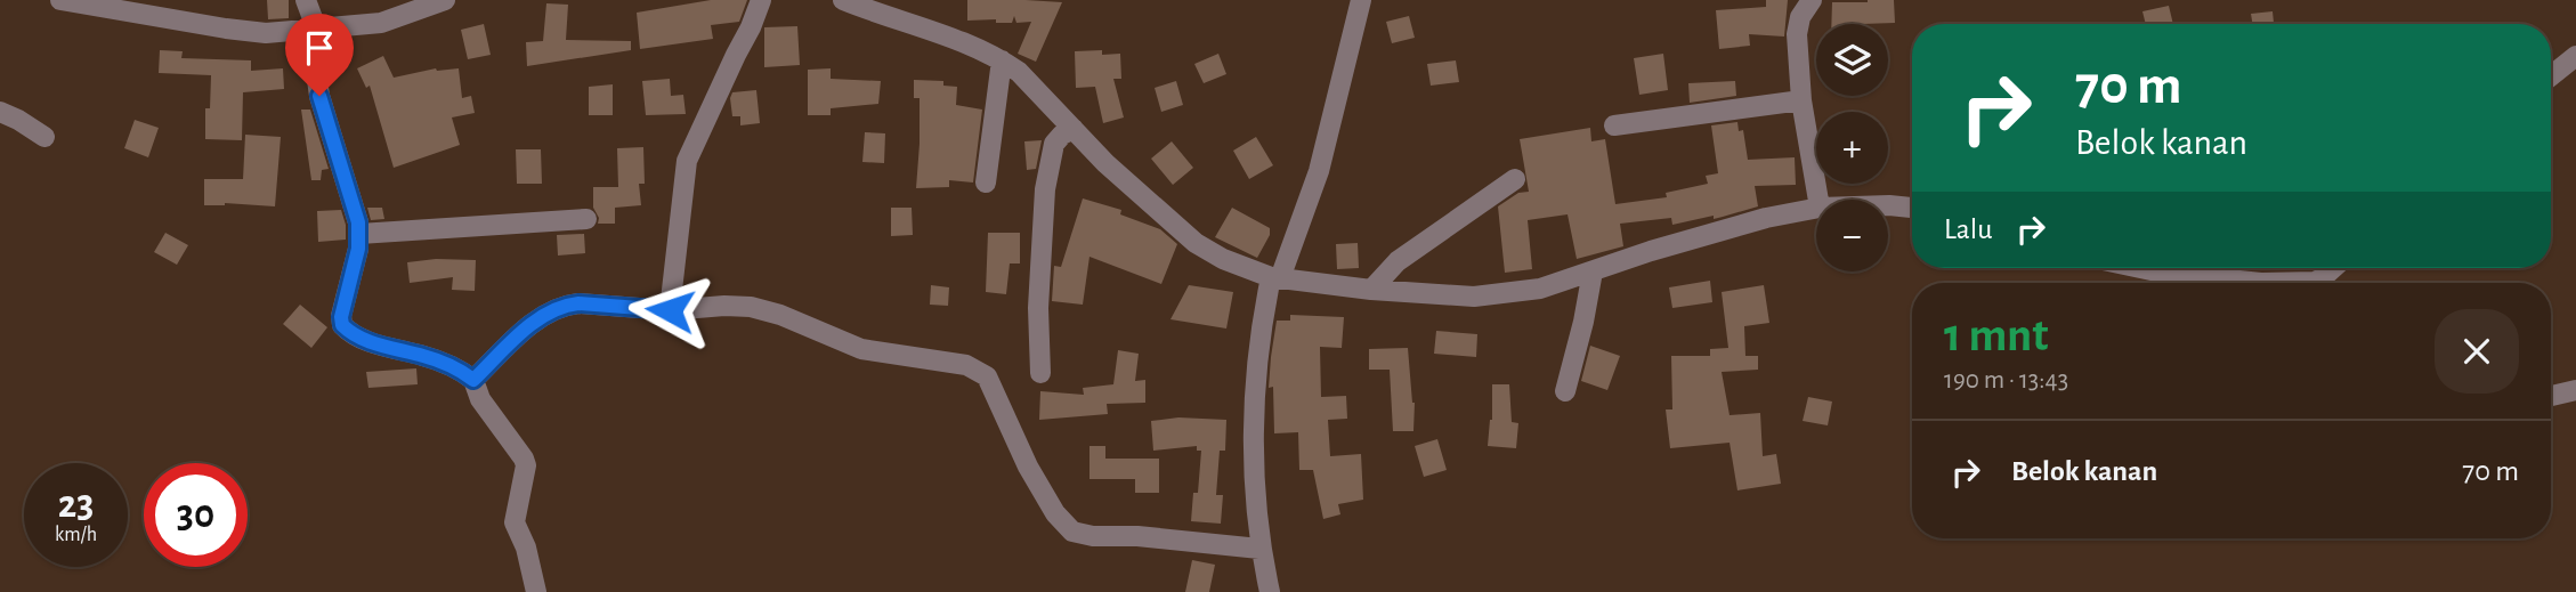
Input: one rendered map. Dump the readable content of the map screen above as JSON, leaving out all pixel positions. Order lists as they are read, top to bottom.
{
  "page": {
    "map_buttons": ["+", "−"],
    "turn": ["70 m", "Belok kanan"],
    "then": "Lalu",
    "heading": ["1 mnt", "190 m · 13:43"],
    "list": [
      {
        "name": "Belok kanan",
        "value": "70 m"
      }
    ],
    "speed": "23 km/h",
    "limit": "30"
  }
}
